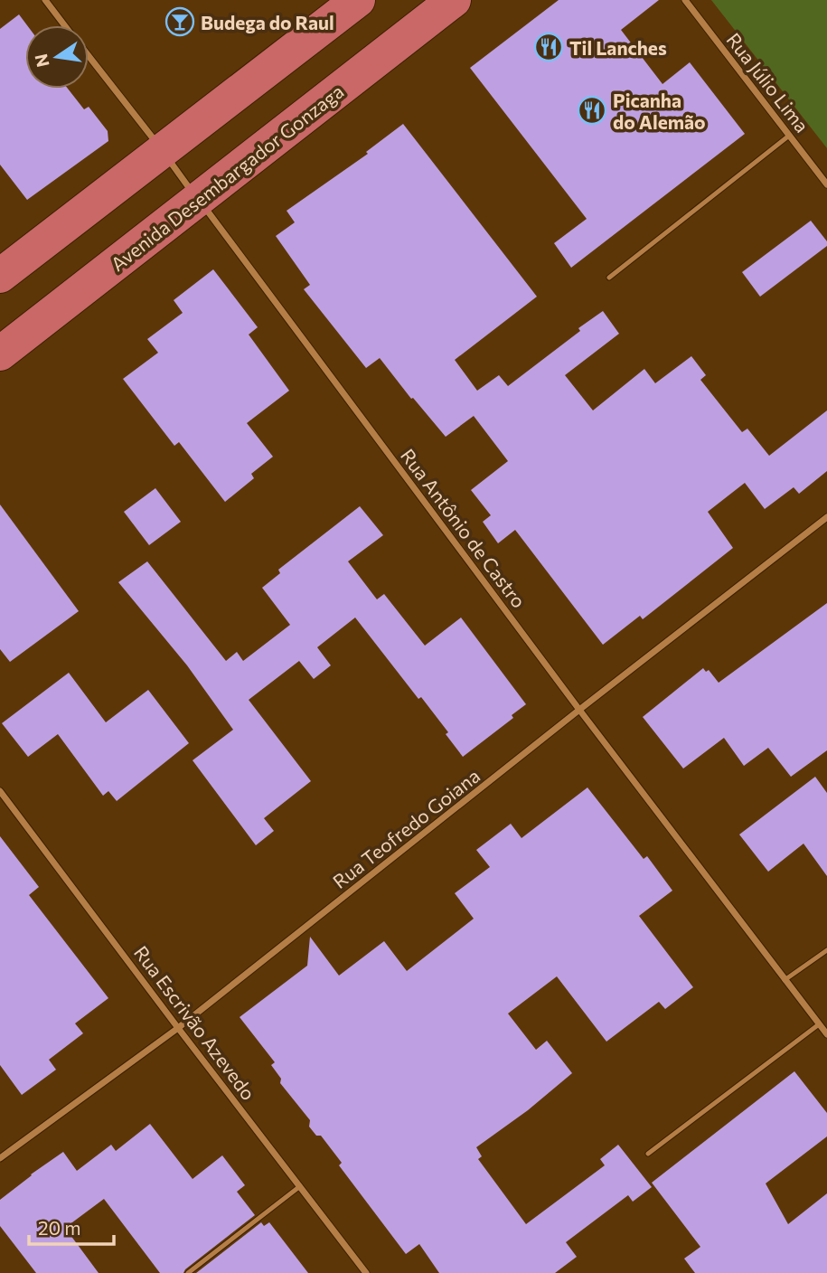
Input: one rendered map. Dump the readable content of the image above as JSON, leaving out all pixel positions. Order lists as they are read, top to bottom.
{
  "streets": {
    "main road": ["Avenida Desembargador Gonzaga"],
    "street": [
      "Rua Júlio Lima",
      "Rua Antônio de Castro",
      "Rua Teofredo Goiana",
      "Rua Escrivão Azevedo"
    ]
  },
  "crossings": [
    ["Avenida Desembargador Gonzaga", "Rua Antônio de Castro"],
    ["Rua Antônio de Castro", "Rua Teofredo Goiana"],
    ["Rua Teofredo Goiana", "Rua Escrivão Azevedo"]
  ],
  "places": {
    "bar": ["Budega do Raul"],
    "restaurant": ["Til Lanches", "Picanha do Alemão"]
  },
  "scale_bar": "20 m",
  "north": "left"
}
